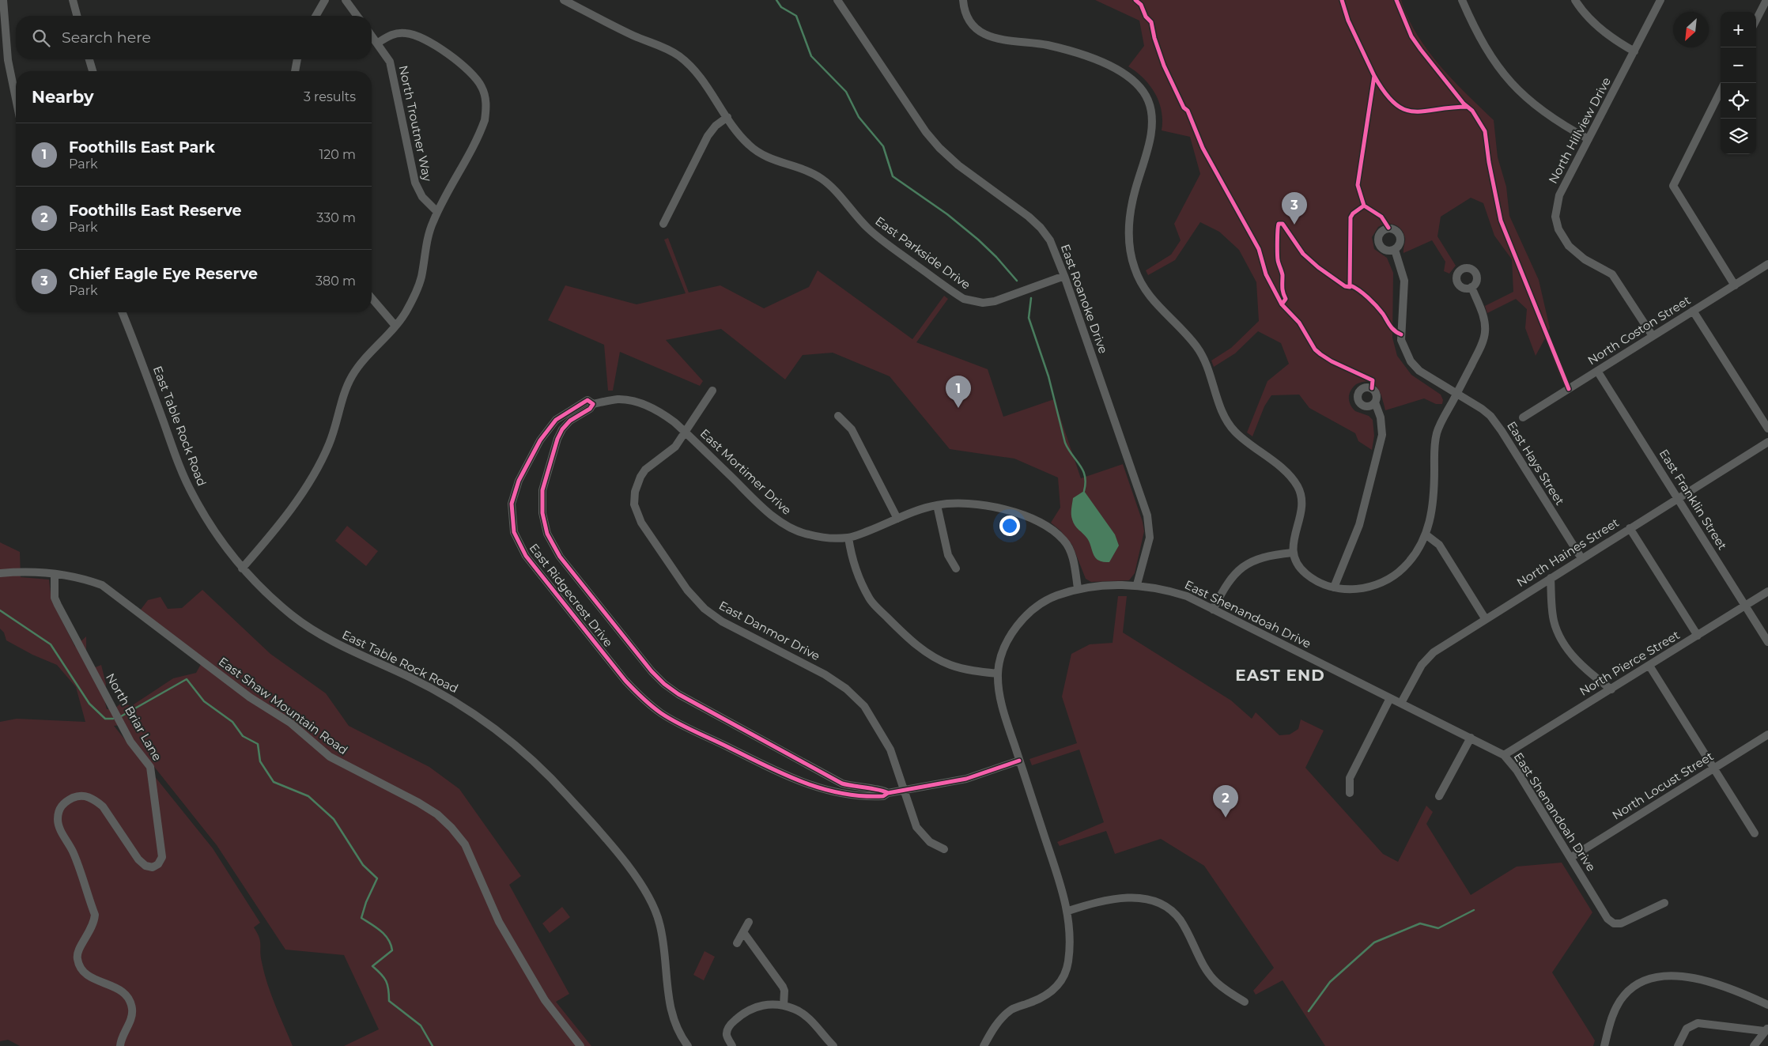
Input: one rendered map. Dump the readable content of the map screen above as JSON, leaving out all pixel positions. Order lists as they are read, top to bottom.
{
  "streets": {
    "street": [
      "North Troutner Way",
      "North Hillview Drive",
      "East Parkside Drive",
      "East Roanoke Drive",
      "North Coston Street",
      "East Table Rock Road",
      "East Hays Street",
      "East Mortimer Drive",
      "East Franklin Street",
      "North Haines Street",
      "East Ridgecrest Drive",
      "East Shenandoah Drive",
      "East Danmor Drive",
      "North Pierce Street",
      "East Shaw Mountain Road",
      "North Briar Lane",
      "North Locust Street"
    ]
  },
  "crossings": [
    ["North Hillview Drive", "North Coston Street"],
    ["East Parkside Drive", "East Roanoke Drive"],
    ["East Roanoke Drive", "East Shenandoah Drive"],
    ["North Coston Street", "East Franklin Street"],
    ["East Hays Street", "North Haines Street"],
    ["East Mortimer Drive", "East Ridgecrest Drive"],
    ["East Mortimer Drive", "East Shenandoah Drive"],
    ["East Mortimer Drive", "East Danmor Drive"],
    ["East Franklin Street", "North Haines Street"],
    ["East Franklin Street", "North Pierce Street"],
    ["North Haines Street", "East Shenandoah Drive"],
    ["East Ridgecrest Drive", "East Shenandoah Drive"],
    ["East Ridgecrest Drive", "East Danmor Drive"],
    ["East Shenandoah Drive", "North Pierce Street"],
    ["East Shenandoah Drive", "North Locust Street"],
    ["East Shaw Mountain Road", "North Briar Lane"]
  ],
  "districts": ["EAST END"],
  "north": "bottom left",
  "page": {
    "map_buttons": ["+", "−"],
    "search": "Search here",
    "heading": ["Nearby", "3 results"],
    "list": [
      {
        "mark": "1",
        "name": "Foothills East Park",
        "note": "Park",
        "value": "120 m"
      },
      {
        "mark": "2",
        "name": "Foothills East Reserve",
        "note": "Park",
        "value": "330 m"
      },
      {
        "mark": "3",
        "name": "Chief Eagle Eye Reserve",
        "note": "Park",
        "value": "380 m"
      }
    ],
    "pins": ["3", "1", "2"]
  }
}
